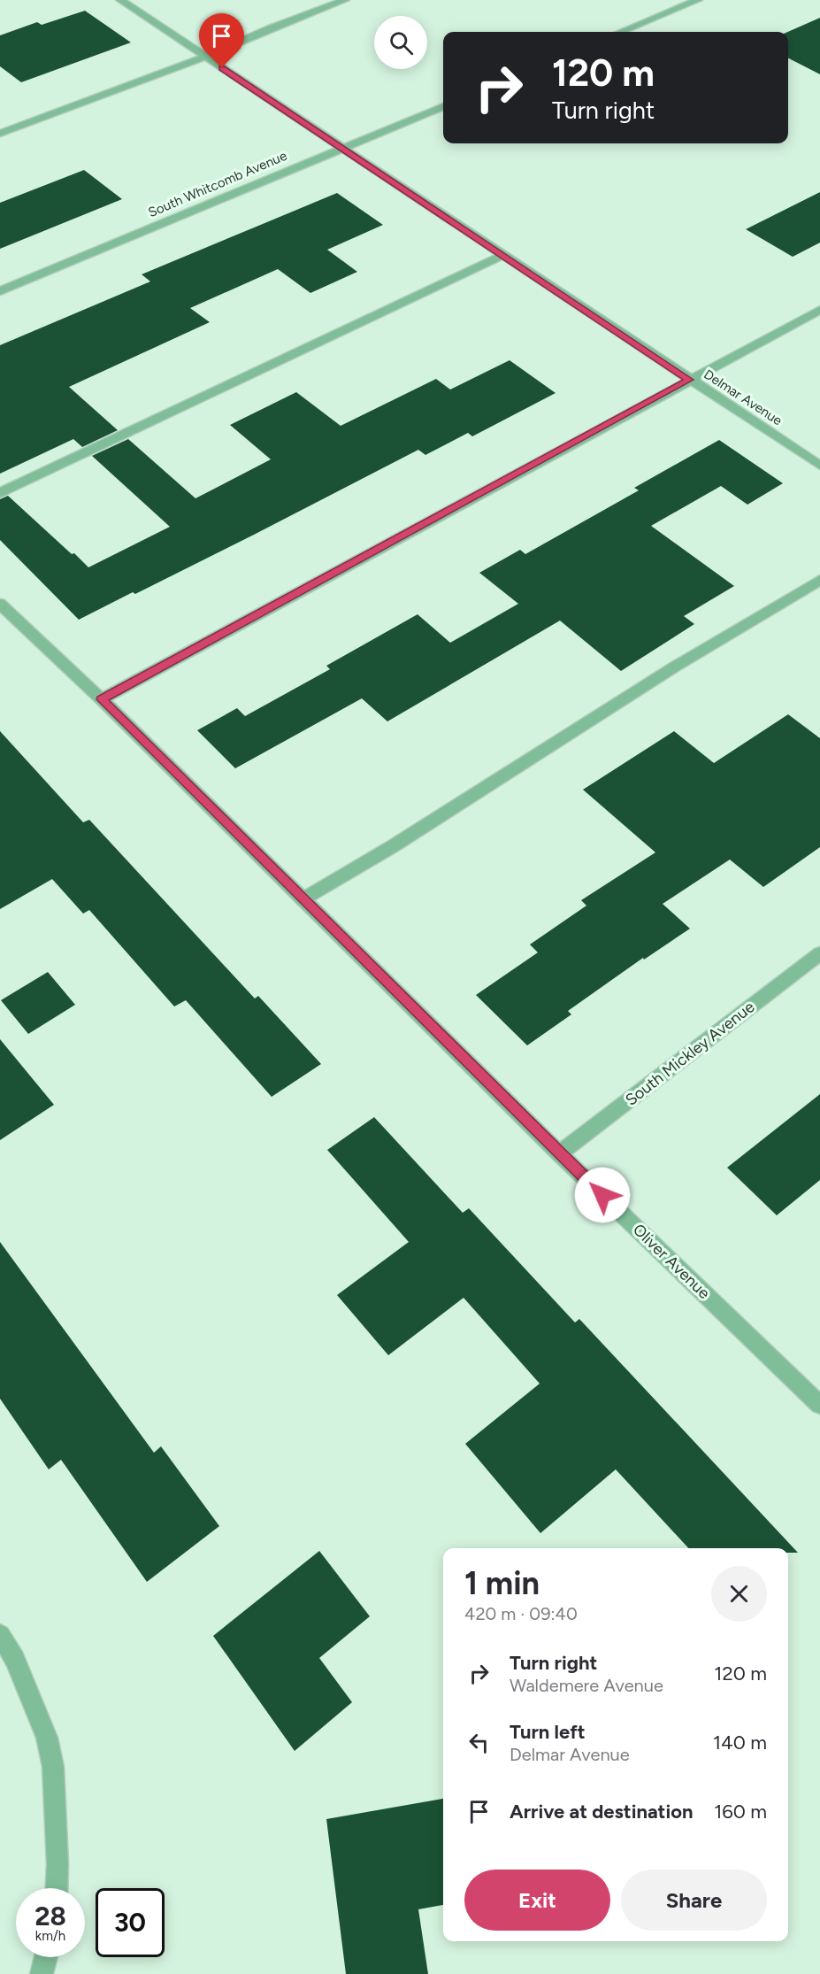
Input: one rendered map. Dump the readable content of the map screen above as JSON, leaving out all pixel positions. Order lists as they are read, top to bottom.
{
  "streets": {
    "street": [
      "South Whitcomb Avenue",
      "Delmar Avenue",
      "South Mickley Avenue",
      "Oliver Avenue"
    ]
  },
  "crossings": [
    ["South Whitcomb Avenue", "Delmar Avenue"],
    ["South Mickley Avenue", "Oliver Avenue"]
  ],
  "page": {
    "turn": ["120 m", "Turn right"],
    "heading": ["1 min", "420 m · 09:40"],
    "list": [
      {
        "name": "Turn right",
        "note": "Waldemere Avenue",
        "value": "120 m"
      },
      {
        "name": "Turn left",
        "note": "Delmar Avenue",
        "value": "140 m"
      },
      {
        "name": "Arrive at destination",
        "value": "160 m"
      }
    ],
    "buttons": ["Exit", "Share"],
    "speed": "28 km/h",
    "limit": "30"
  }
}
